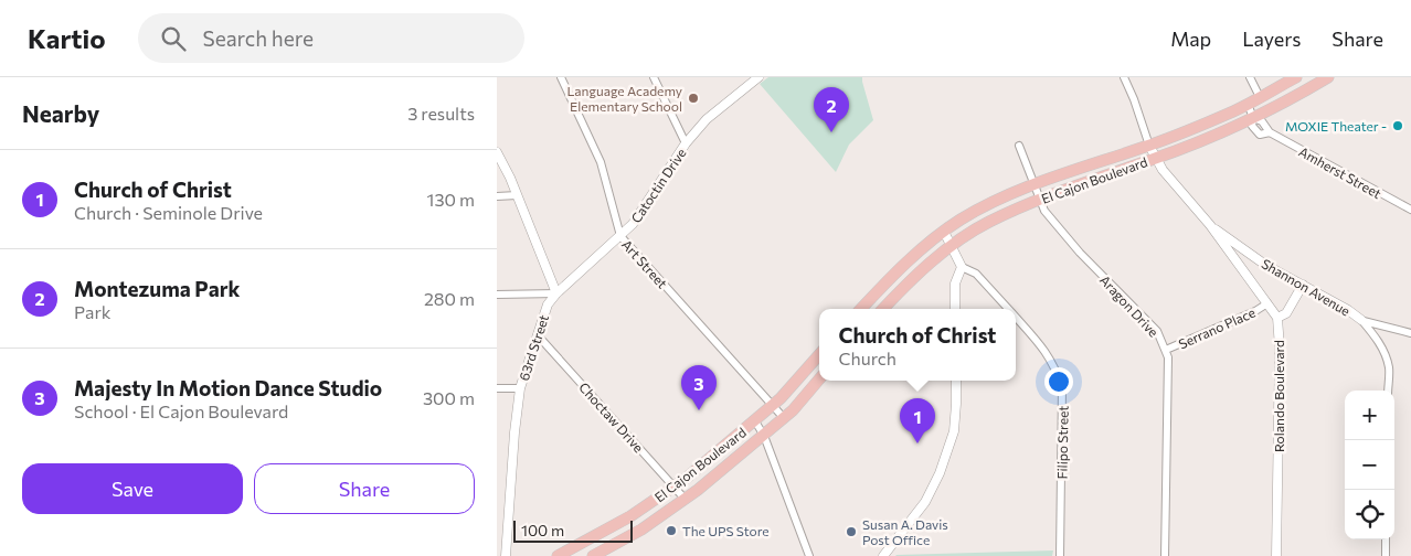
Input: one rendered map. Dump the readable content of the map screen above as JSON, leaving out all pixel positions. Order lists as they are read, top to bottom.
{
  "streets": {
    "main road": ["El Cajon Boulevard"],
    "street": [
      "Amherst Street",
      "Catoctin Drive",
      "Art Street",
      "Shannon Avenue",
      "Aragon Drive",
      "Serrano Place",
      "63rd Street",
      "Rolando Boulevard",
      "Choctaw Drive",
      "Filipo Street"
    ]
  },
  "crossings": [
    ["Amherst Street", "El Cajon Boulevard"],
    ["El Cajon Boulevard", "Art Street"],
    ["El Cajon Boulevard", "Aragon Drive"],
    ["El Cajon Boulevard", "Rolando Boulevard"],
    ["El Cajon Boulevard", "Choctaw Drive"],
    ["Catoctin Drive", "Art Street"],
    ["Catoctin Drive", "63rd Street"],
    ["Shannon Avenue", "Rolando Boulevard"],
    ["Aragon Drive", "Serrano Place"],
    ["Serrano Place", "Rolando Boulevard"],
    ["63rd Street", "Choctaw Drive"]
  ],
  "places": [
    "Language Academy Elementary School",
    "MOXIE Theater -",
    "The UPS Store",
    "Susan A. Davis Post Office"
  ],
  "scale_bar": "100 m",
  "page": {
    "header": "Kartio",
    "search": "Search here",
    "nav": ["Map", "Layers", "Share"],
    "heading": ["Nearby", "3 results"],
    "pins": ["2", "3", "1"],
    "list": [
      {
        "mark": "1",
        "name": "Church of Christ",
        "note": "Church · Seminole Drive",
        "value": "130 m"
      },
      {
        "mark": "2",
        "name": "Montezuma Park",
        "note": "Park",
        "value": "280 m"
      },
      {
        "mark": "3",
        "name": "Majesty In Motion Dance Studio",
        "note": "School · El Cajon Boulevard",
        "value": "300 m"
      }
    ],
    "popup": ["Church of Christ", "Church"],
    "map_buttons": ["+", "−"],
    "buttons": ["Save", "Share"],
    "scale": "100 m"
  }
}
